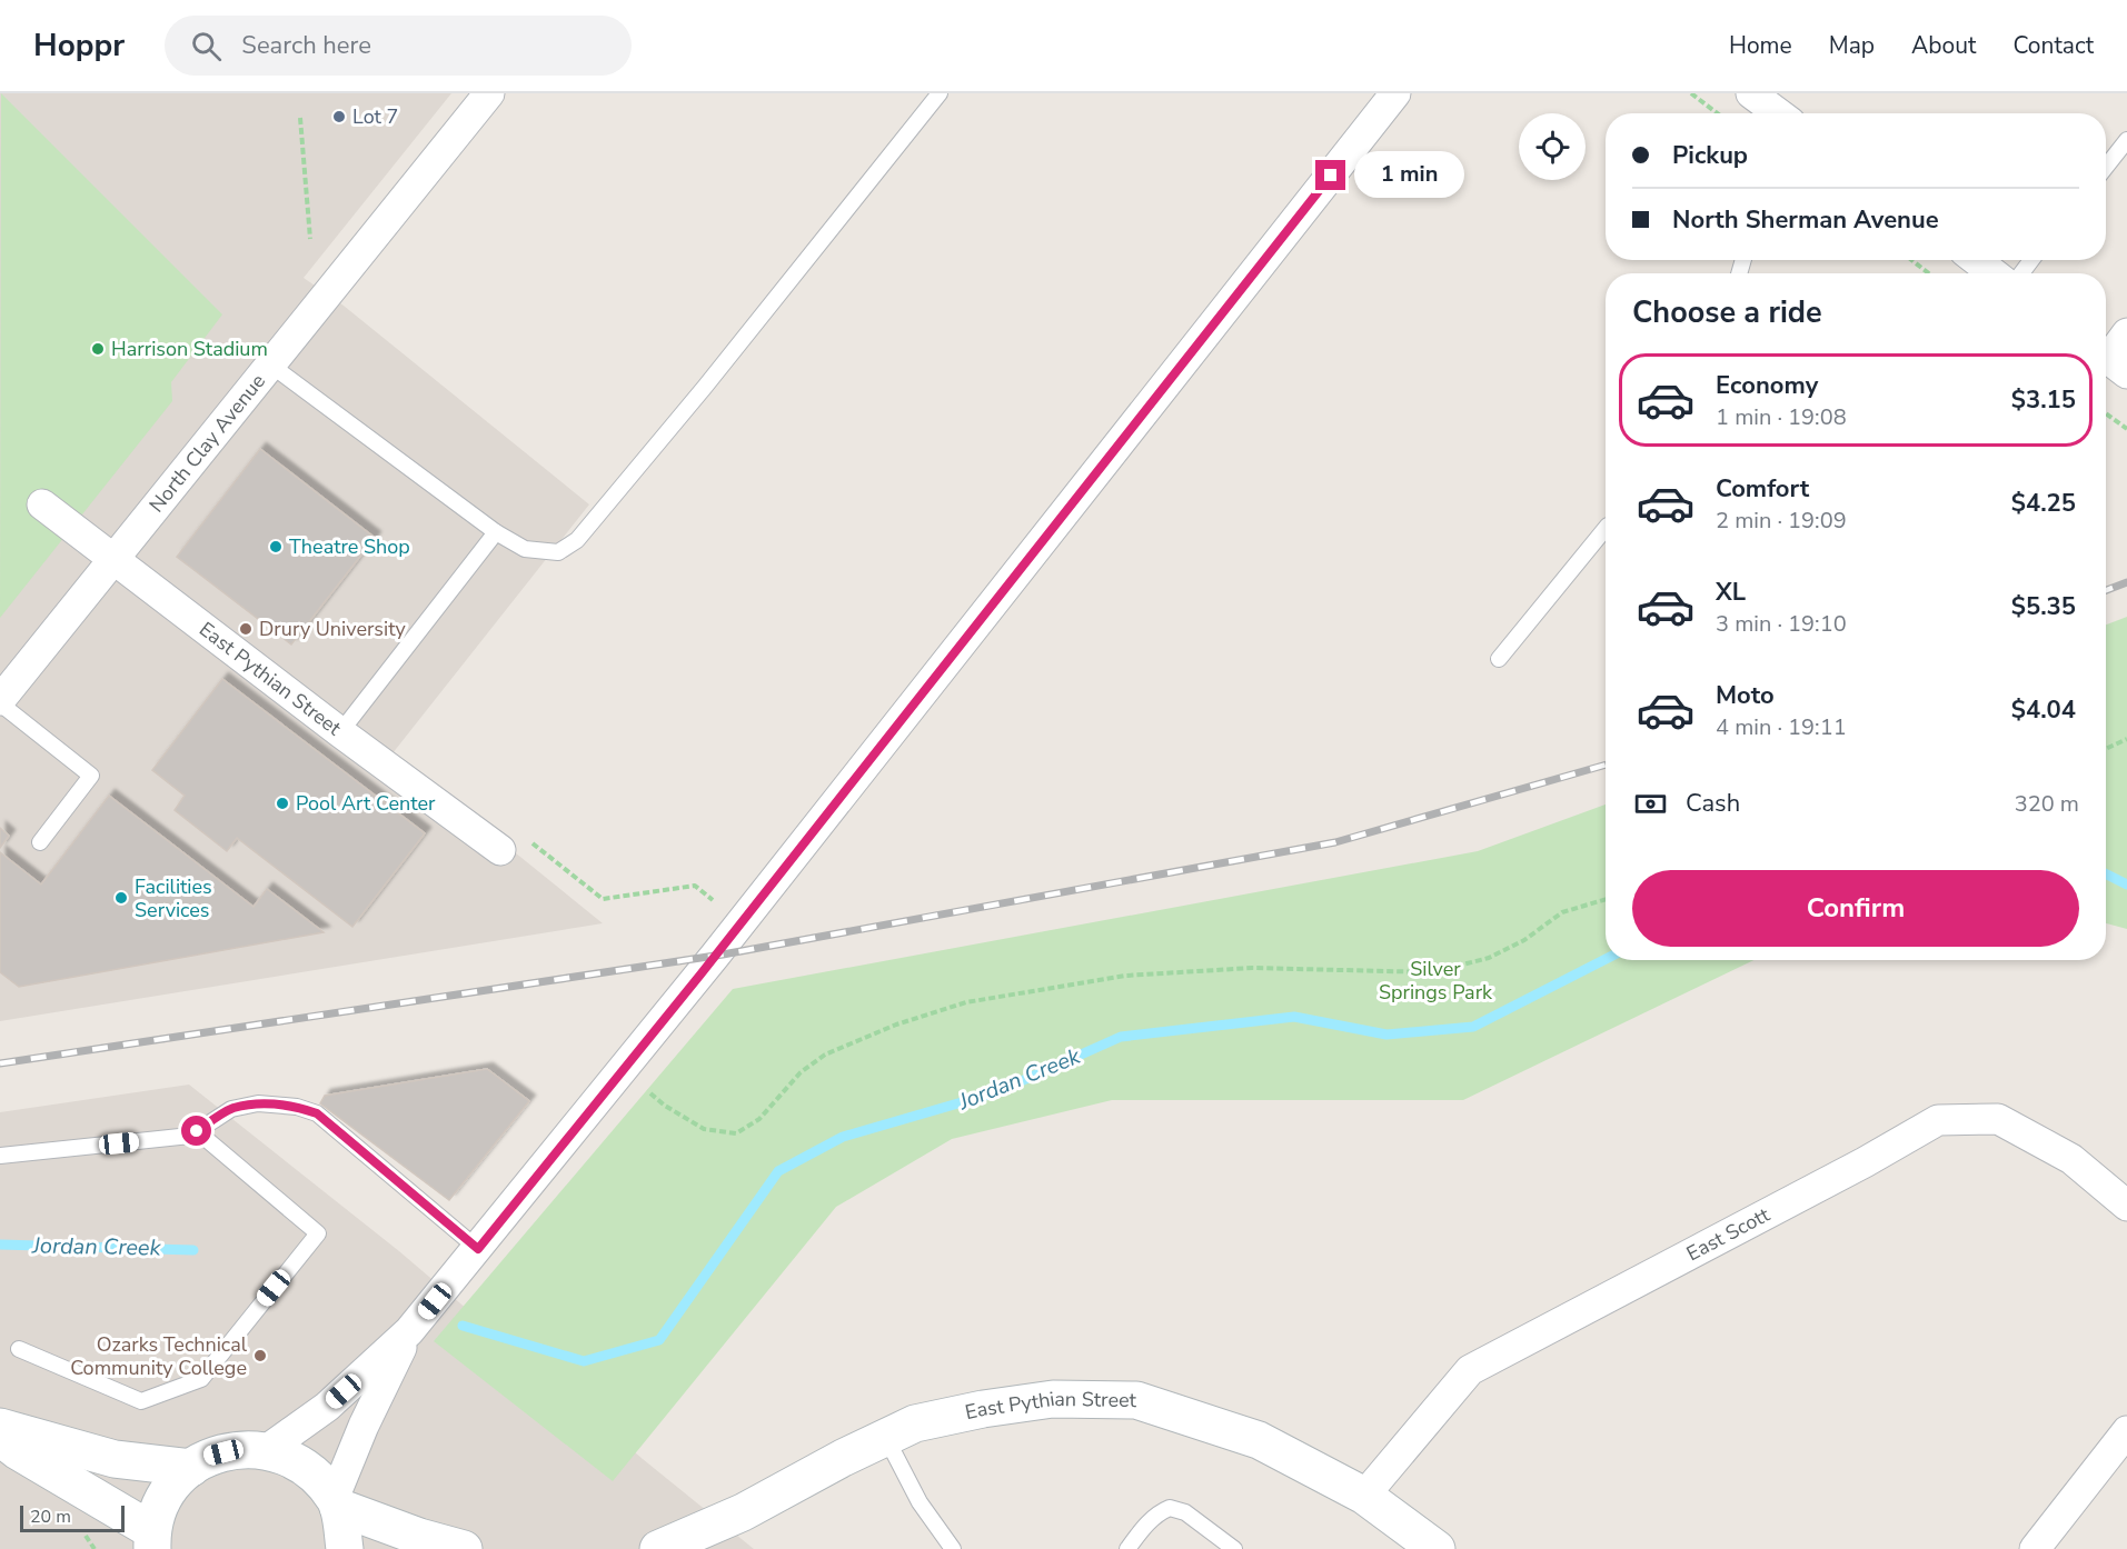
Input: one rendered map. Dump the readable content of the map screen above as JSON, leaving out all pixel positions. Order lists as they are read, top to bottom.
{
  "streets": {
    "street": ["North Clay Avenue", "East Pythian Street", "East Scott"]
  },
  "crossings": [
    ["North Clay Avenue", "East Pythian Street"],
    ["East Pythian Street", "East Scott"]
  ],
  "water": ["Jordan Creek"],
  "parks": ["Silver Springs Park"],
  "places": [
    "Lot 7",
    "Harrison Stadium",
    "Theatre Shop",
    "Drury University",
    "Pool Art Center",
    "Facilities Services",
    "Ozarks Technical Community College"
  ],
  "scale_bar": "20 m",
  "page": {
    "header": "Hoppr",
    "search": "Search here",
    "nav": [
      "Home",
      "Map",
      "About",
      "Contact"
    ],
    "banner": ["Pickup", "North Sherman Avenue"],
    "bubble": "1 min",
    "heading": "Choose a ride",
    "list": [
      {
        "name": "Economy",
        "note": "1 min · 19:08",
        "value": "$3.15"
      },
      {
        "name": "Comfort",
        "note": "2 min · 19:09",
        "value": "$4.25"
      },
      {
        "name": "XL",
        "note": "3 min · 19:10",
        "value": "$5.35"
      },
      {
        "name": "Moto",
        "note": "4 min · 19:11",
        "value": "$4.04"
      }
    ],
    "pay": ["Cash", "320 m"],
    "buttons": "Confirm",
    "scale": "20 m"
  }
}
